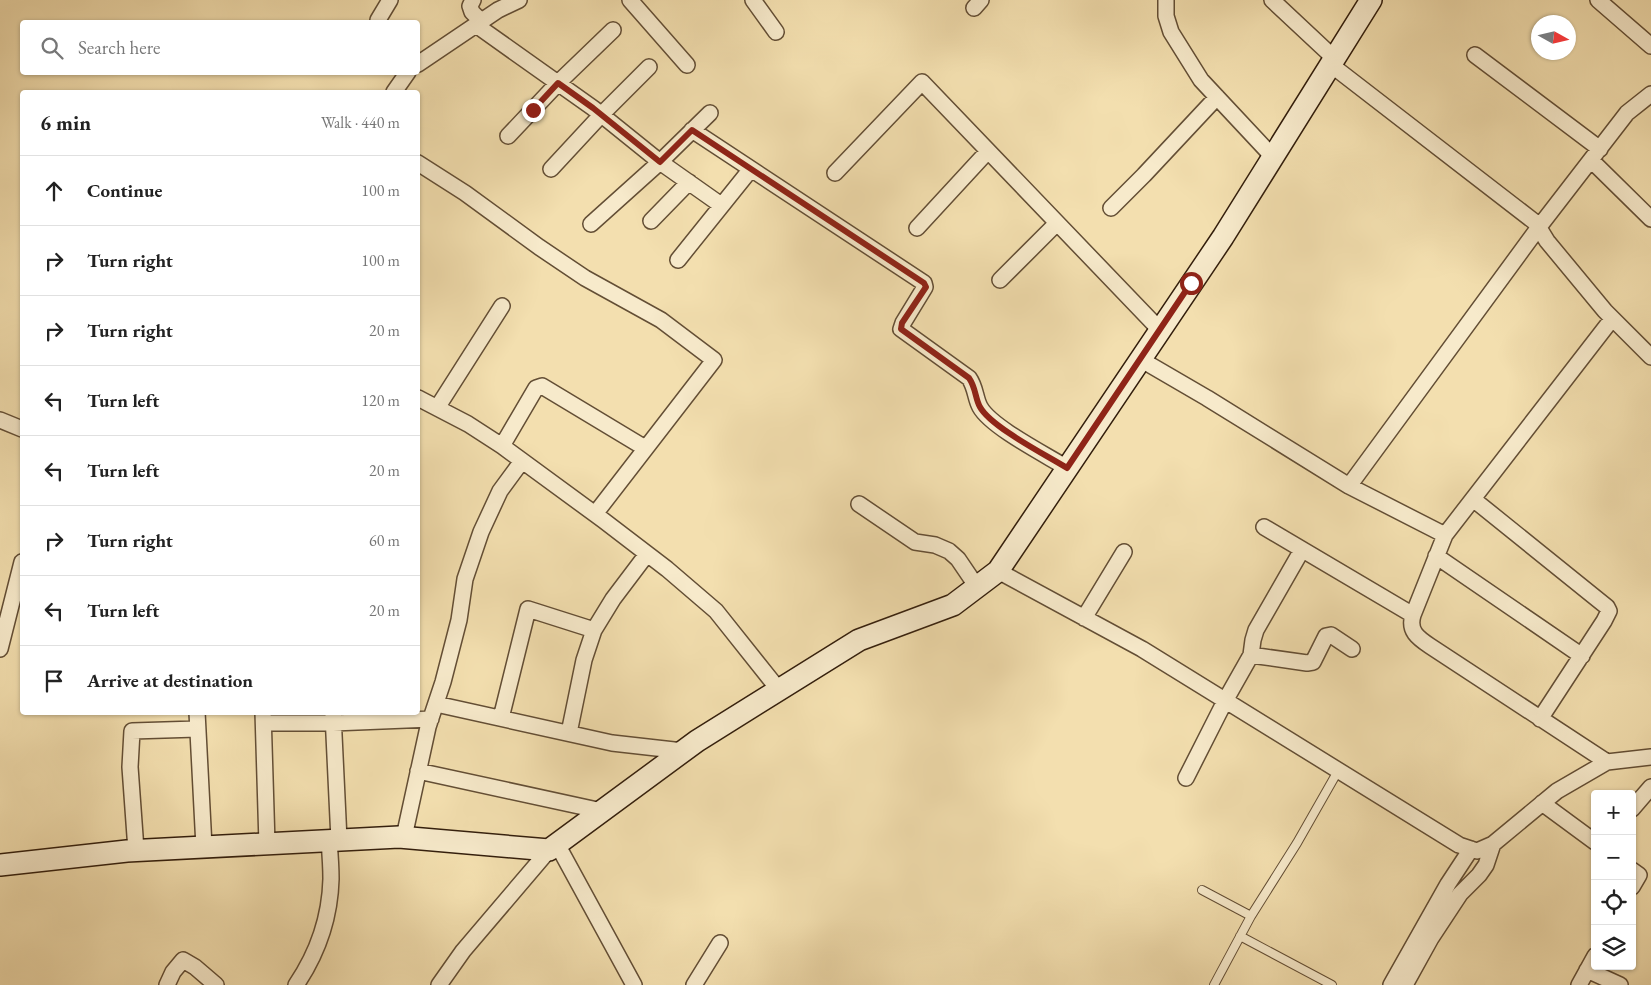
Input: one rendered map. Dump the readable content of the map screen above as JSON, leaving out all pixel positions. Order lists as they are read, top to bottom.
{
  "north": "right",
  "page": {
    "search": "Search here",
    "heading": ["6 min", "Walk · 440 m"],
    "list": [
      ["Continue", "100 m"],
      ["Turn right", "100 m"],
      ["Turn right", "20 m"],
      ["Turn left", "120 m"],
      ["Turn left", "20 m"],
      ["Turn right", "60 m"],
      ["Turn left", "20 m"],
      "Arrive at destination"
    ],
    "map_buttons": ["+", "−"]
  }
}
